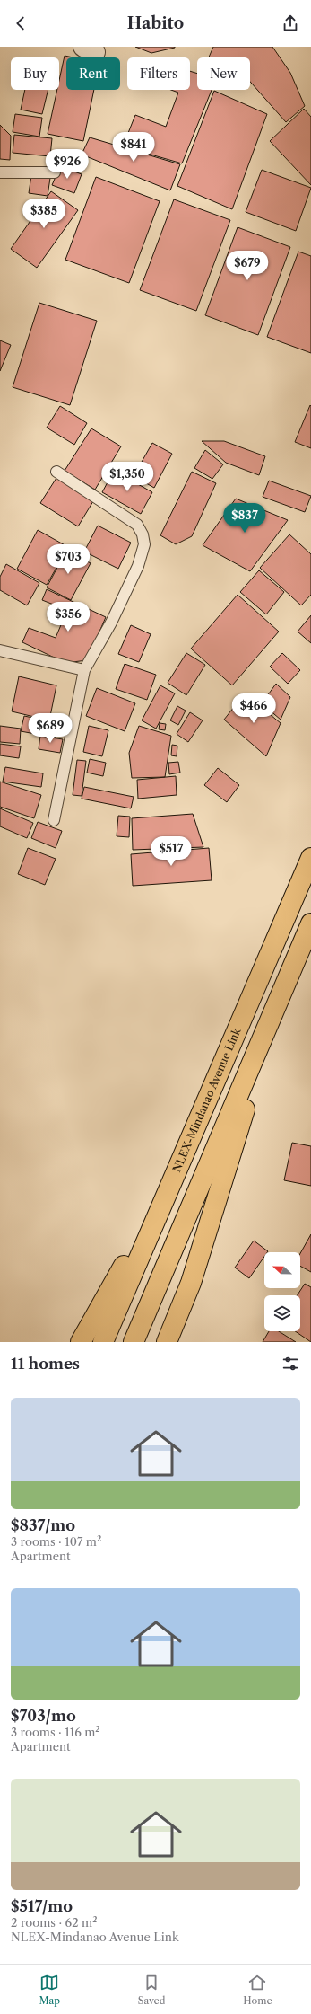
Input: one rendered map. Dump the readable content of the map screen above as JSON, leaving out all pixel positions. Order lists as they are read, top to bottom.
{
  "streets": {
    "highway": ["NLEX-Mindanao Avenue Link"]
  },
  "north": "left",
  "page": {
    "header": "Habito",
    "chip": [
      "Buy",
      "Rent",
      "Filters",
      "New"
    ],
    "price": [
      "$841",
      "$926",
      "$385",
      "$679",
      "$1,350",
      "$837",
      "$703",
      "$356",
      "$466",
      "$689",
      "$517"
    ],
    "heading": "11 homes",
    "list": [
      {
        "name": "$837/mo",
        "note": "3 rooms · 107 m² · Apartment"
      },
      {
        "name": "$703/mo",
        "note": "3 rooms · 116 m² · Apartment"
      },
      {
        "name": "$517/mo",
        "note": "2 rooms · 62 m² · NLEX-Mindanao Avenue Link"
      }
    ],
    "tabs": ["Map", "Saved", "Home"]
  }
}
